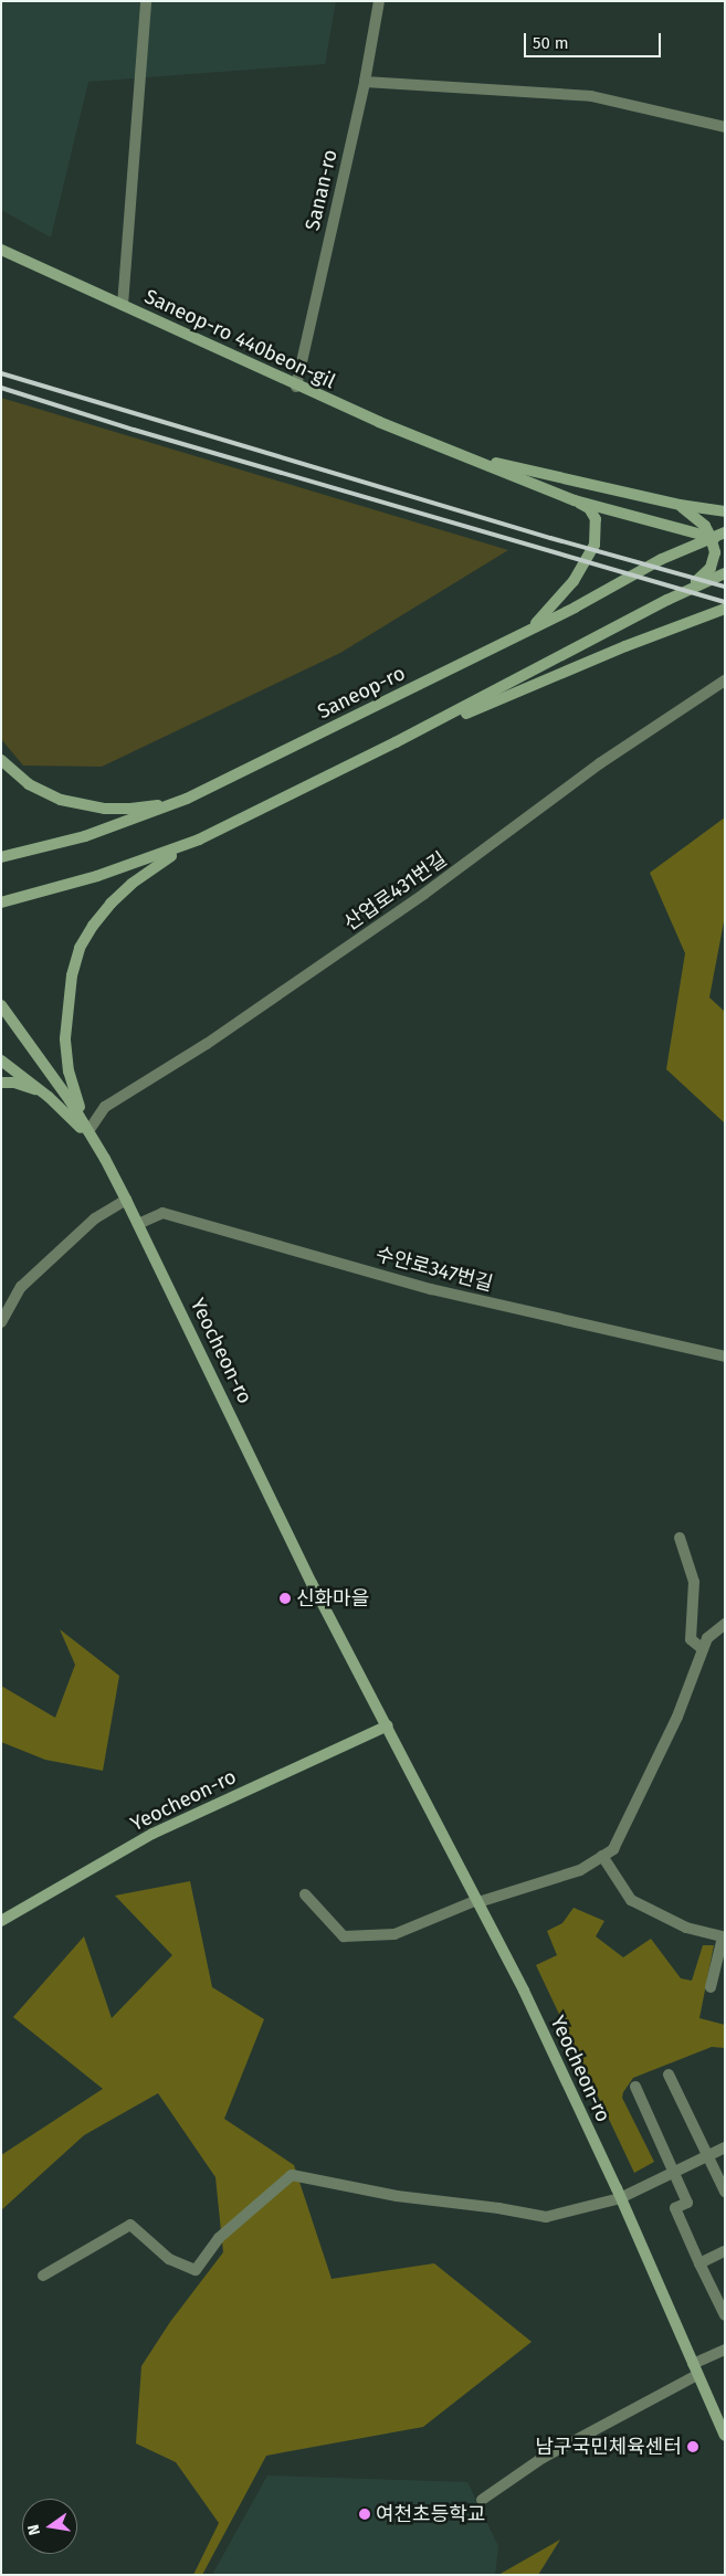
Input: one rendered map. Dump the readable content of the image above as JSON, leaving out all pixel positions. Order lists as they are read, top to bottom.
{
  "streets": {
    "main road": ["Saneop-ro 440beon-gil", "Saneop-ro", "Yeocheon-ro"],
    "street": ["Sanan-ro", "산업로431번길", "수안로347번길"]
  },
  "crossings": [
    ["Sanan-ro", "Saneop-ro 440beon-gil"],
    ["Saneop-ro 440beon-gil", "Saneop-ro"],
    ["산업로431번길", "Yeocheon-ro"],
    ["수안로347번길", "Yeocheon-ro"]
  ],
  "places": ["신화마을", "남구국민체육센터", "여천초등학교"],
  "scale_bar": "50 m",
  "north": "left"
}
